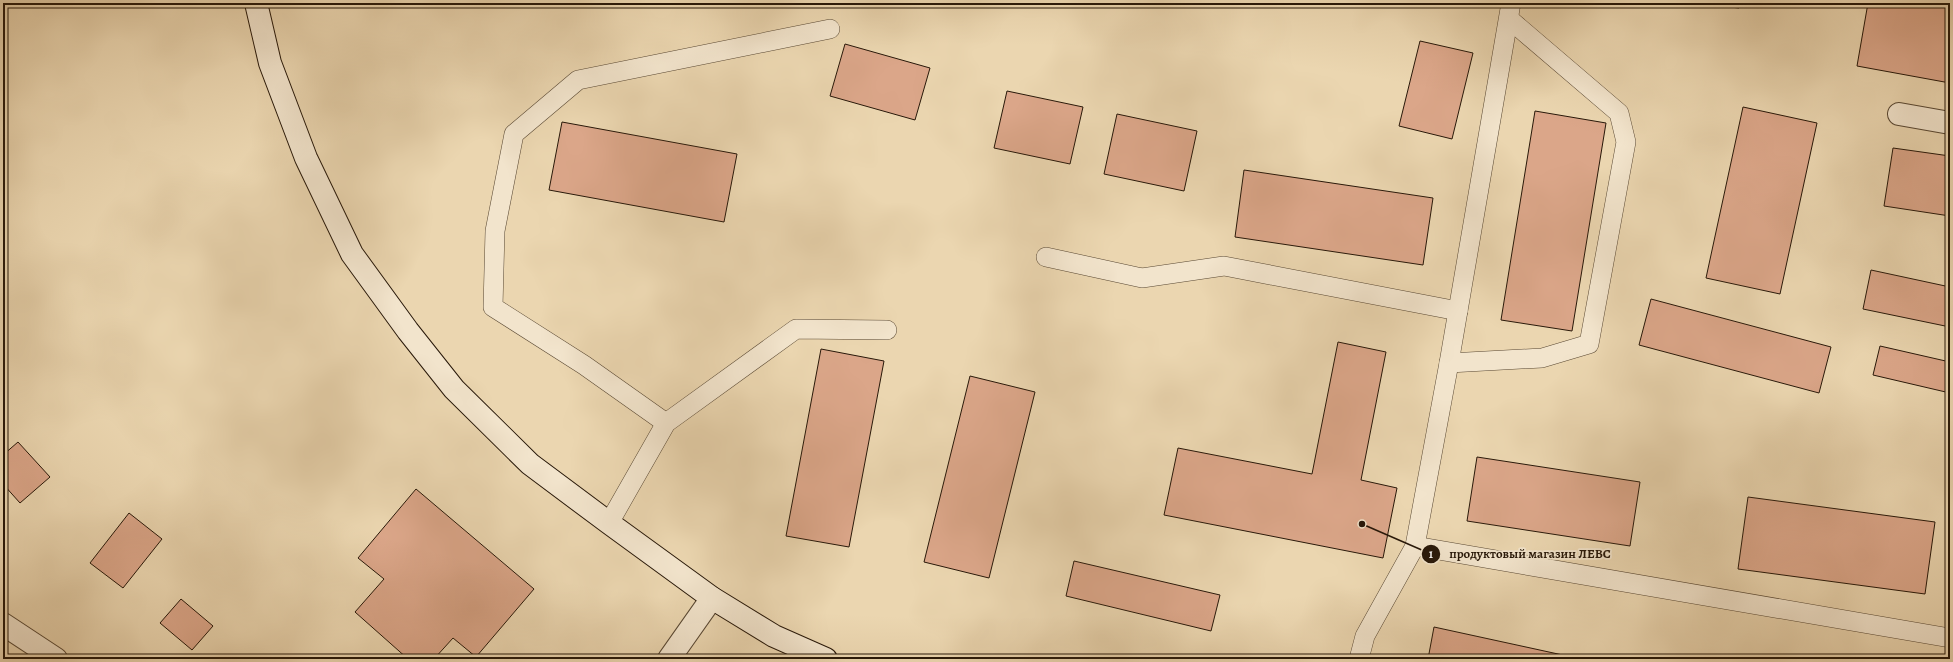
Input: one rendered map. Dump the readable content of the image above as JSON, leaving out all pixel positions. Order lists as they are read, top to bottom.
{
  "places": ["продуктовый магазин ЛЕВС"]
}
